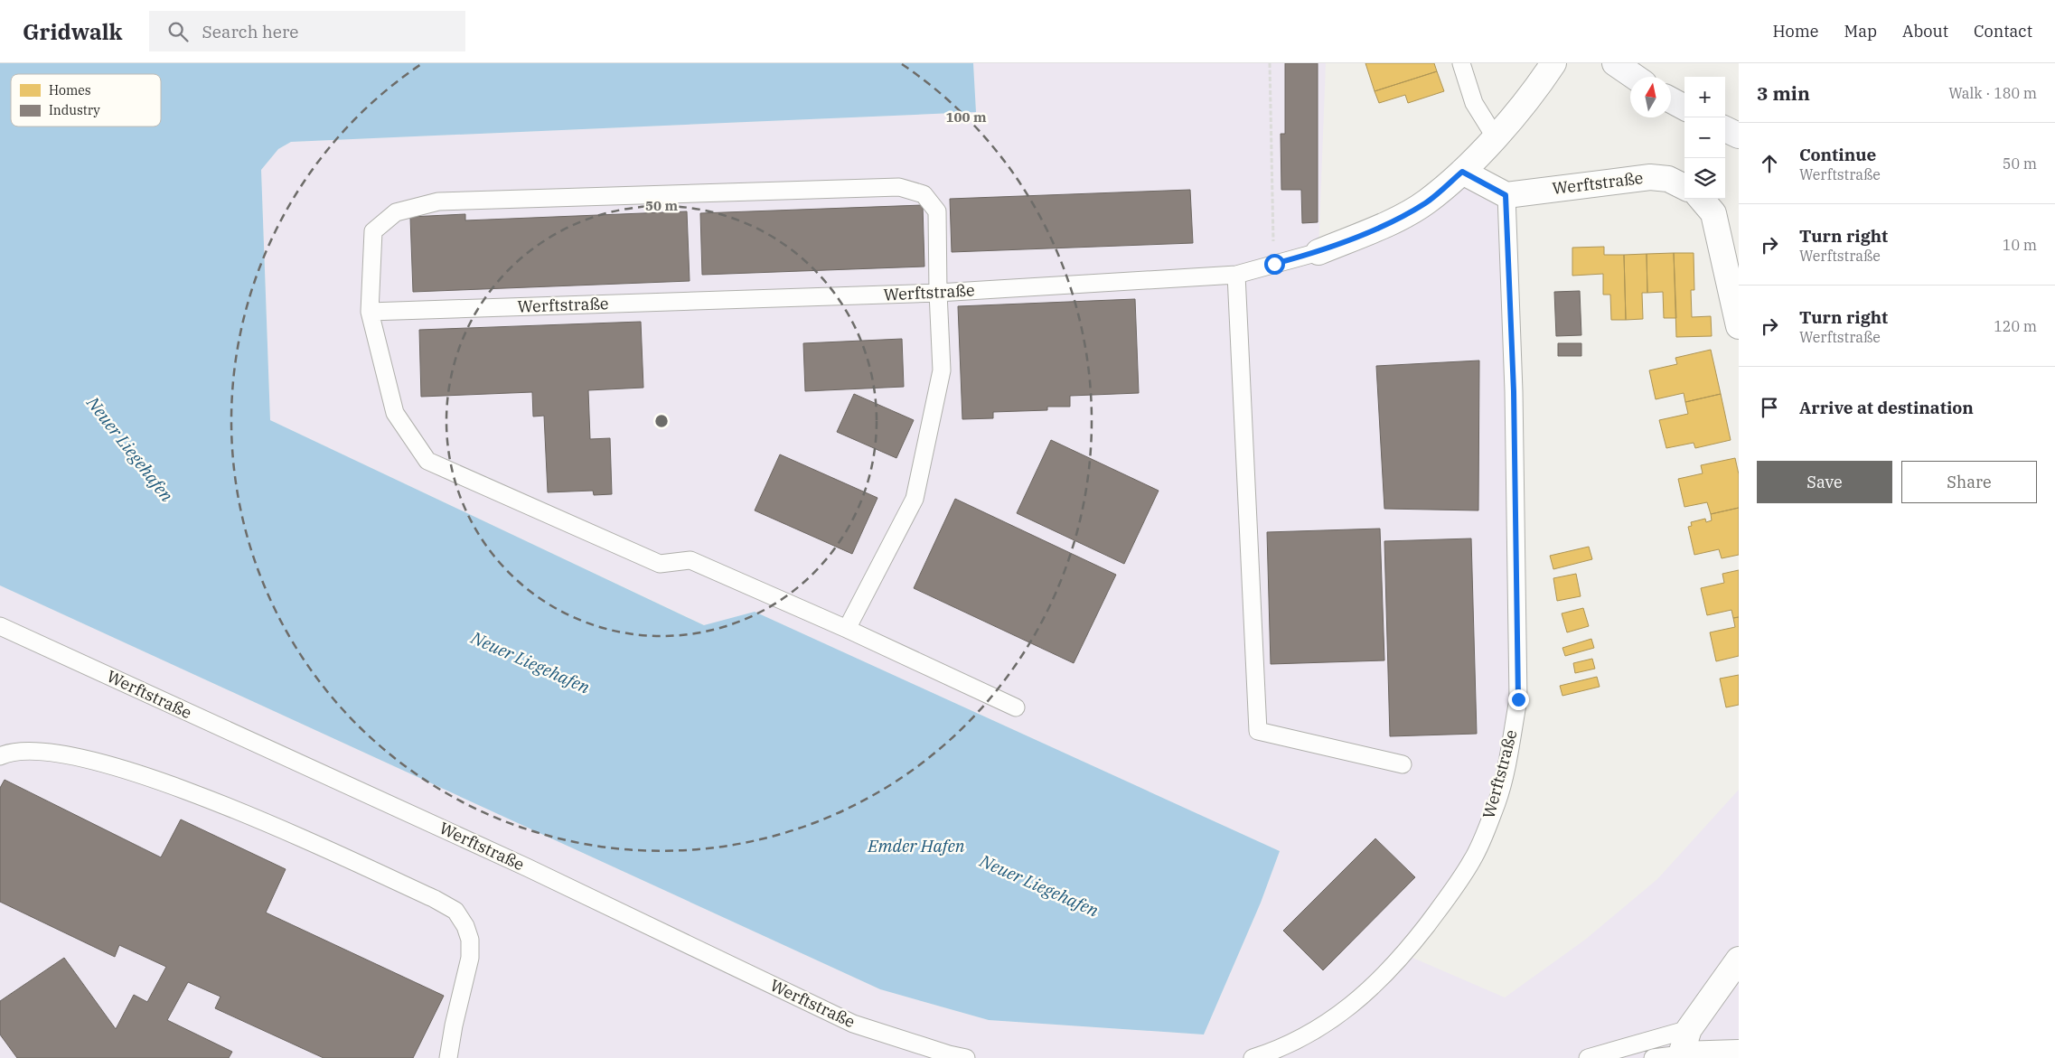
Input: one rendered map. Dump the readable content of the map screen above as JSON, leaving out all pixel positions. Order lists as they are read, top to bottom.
{
  "streets": {
    "street": ["Werftstraße"]
  },
  "water": ["Neuer Liegehafen", "Emder Hafen"],
  "legend": ["Homes", "Industry"],
  "north": "top",
  "page": {
    "header": "Gridwalk",
    "search": "Search here",
    "nav": [
      "Home",
      "Map",
      "About",
      "Contact"
    ],
    "heading": ["3 min", "Walk · 180 m"],
    "map_buttons": ["+", "−"],
    "list": [
      ["Continue", "Werftstraße", "50 m"],
      ["Turn right", "Werftstraße", "10 m"],
      ["Turn right", "Werftstraße", "120 m"],
      "Arrive at destination"
    ],
    "buttons": ["Save", "Share"]
  },
  "rings": ["100 m", "50 m"]
}
